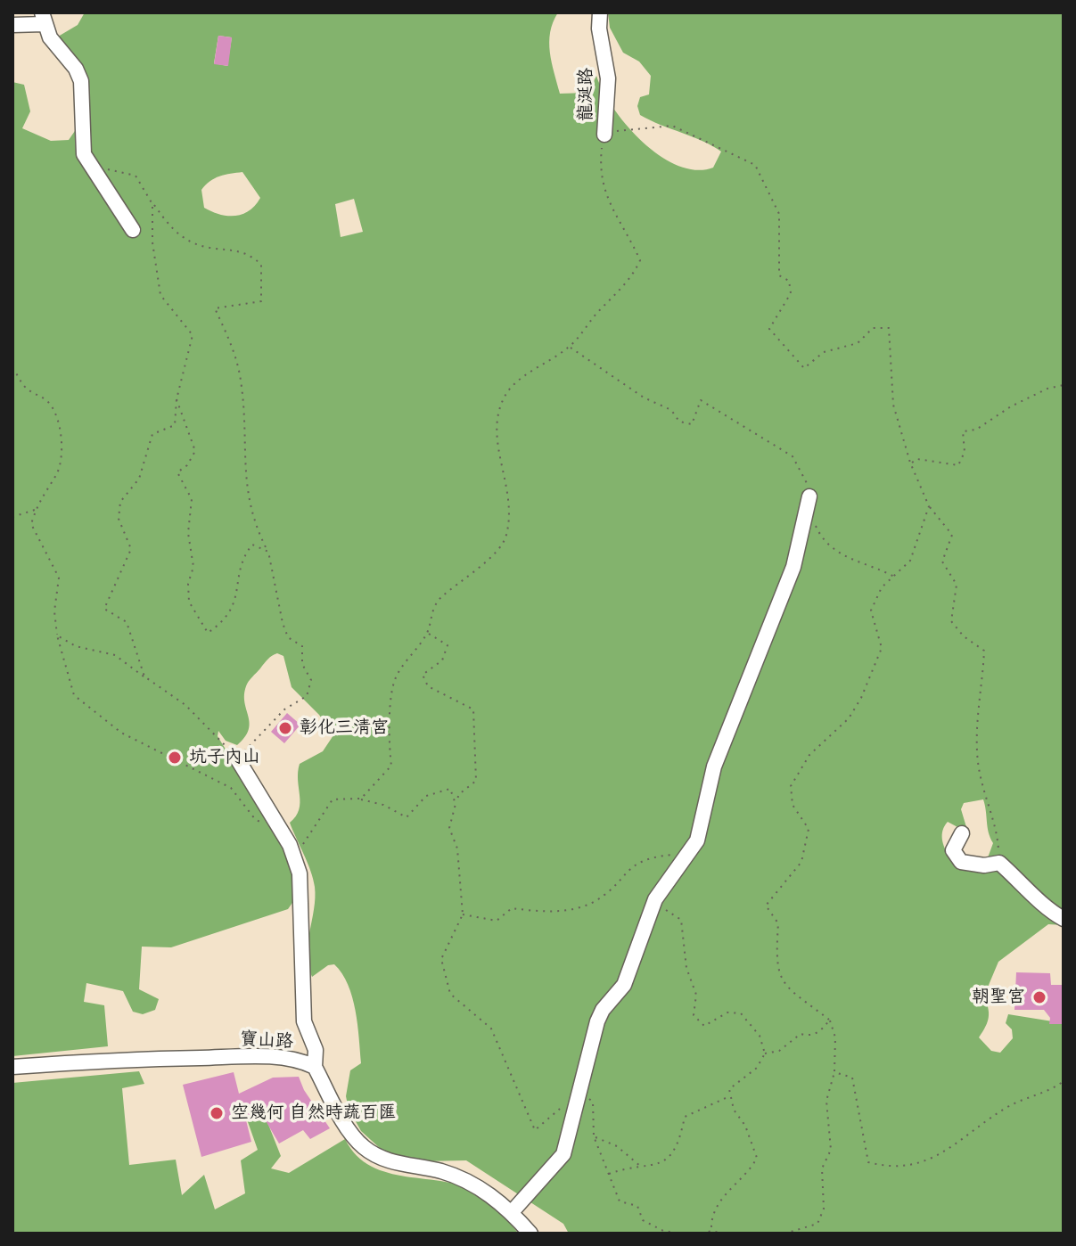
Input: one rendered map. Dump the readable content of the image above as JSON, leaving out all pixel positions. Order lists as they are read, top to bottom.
{
  "streets": {
    "street": ["龍涎路", "寶山路"]
  },
  "places": [
    "彰化三清宮",
    "坑子內山",
    "朝聖宮",
    "空幾何 自然時蔬百匯"
  ]
}
